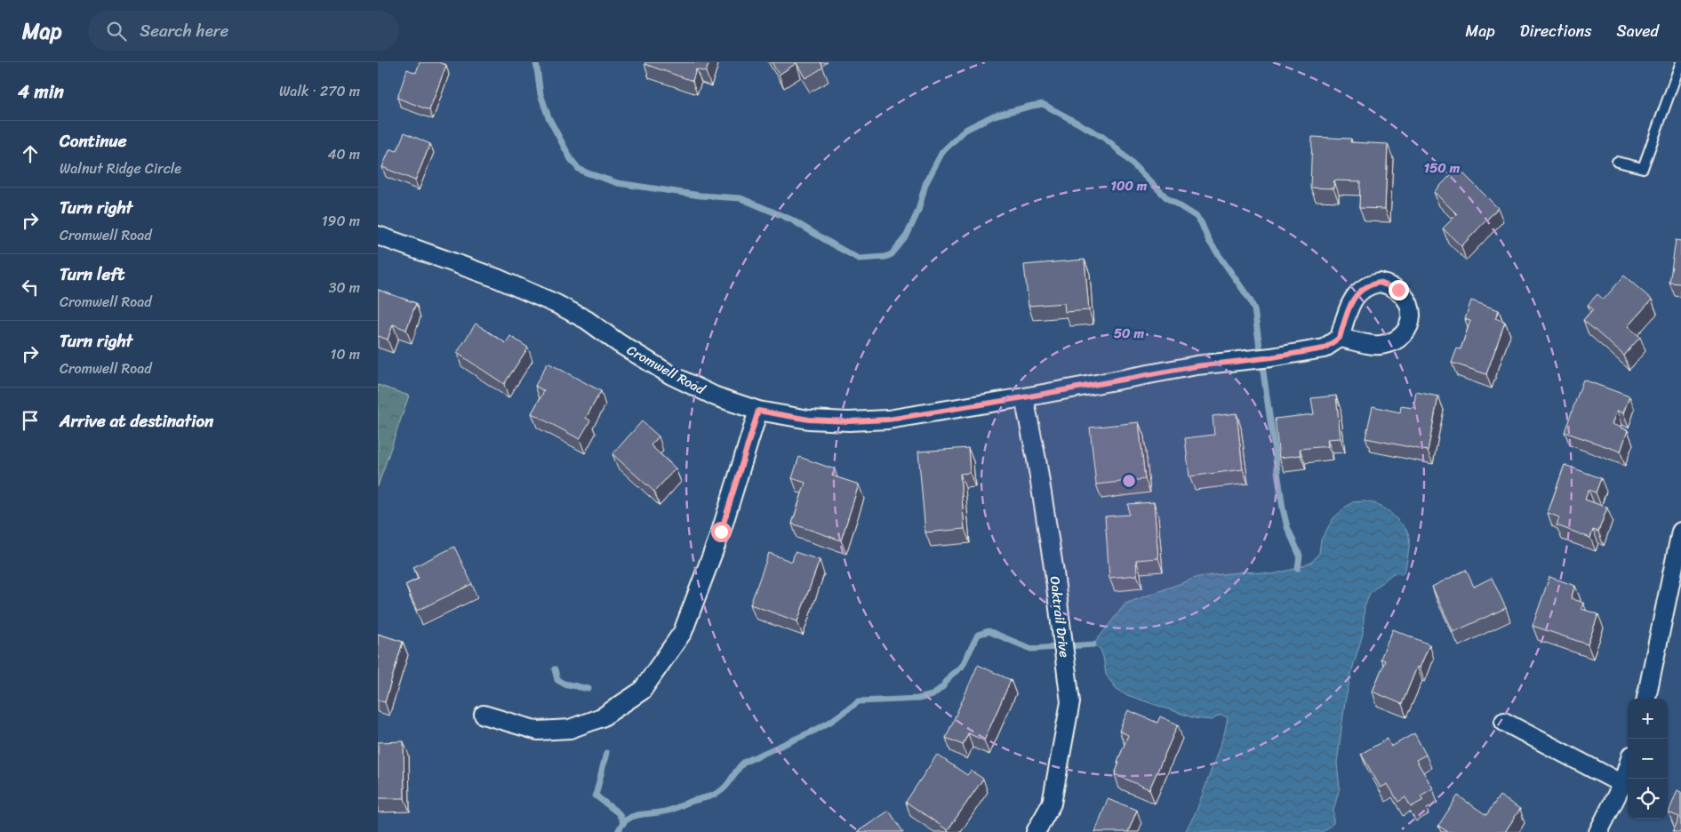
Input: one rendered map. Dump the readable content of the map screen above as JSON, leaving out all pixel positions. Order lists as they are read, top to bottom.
{
  "streets": {
    "street": ["Cromwell Road", "Oaktrail Drive"]
  },
  "crossings": [
    ["Cromwell Road", "Oaktrail Drive"]
  ],
  "page": {
    "header": "Map",
    "search": "Search here",
    "nav": ["Map", "Directions", "Saved"],
    "heading": ["4 min", "Walk · 270 m"],
    "list": [
      ["Continue", "Walnut Ridge Circle", "40 m"],
      ["Turn right", "Cromwell Road", "190 m"],
      ["Turn left", "Cromwell Road", "30 m"],
      ["Turn right", "Cromwell Road", "10 m"],
      "Arrive at destination"
    ],
    "map_buttons": ["+", "−"]
  },
  "rings": ["150 m", "100 m", "50 m"]
}
